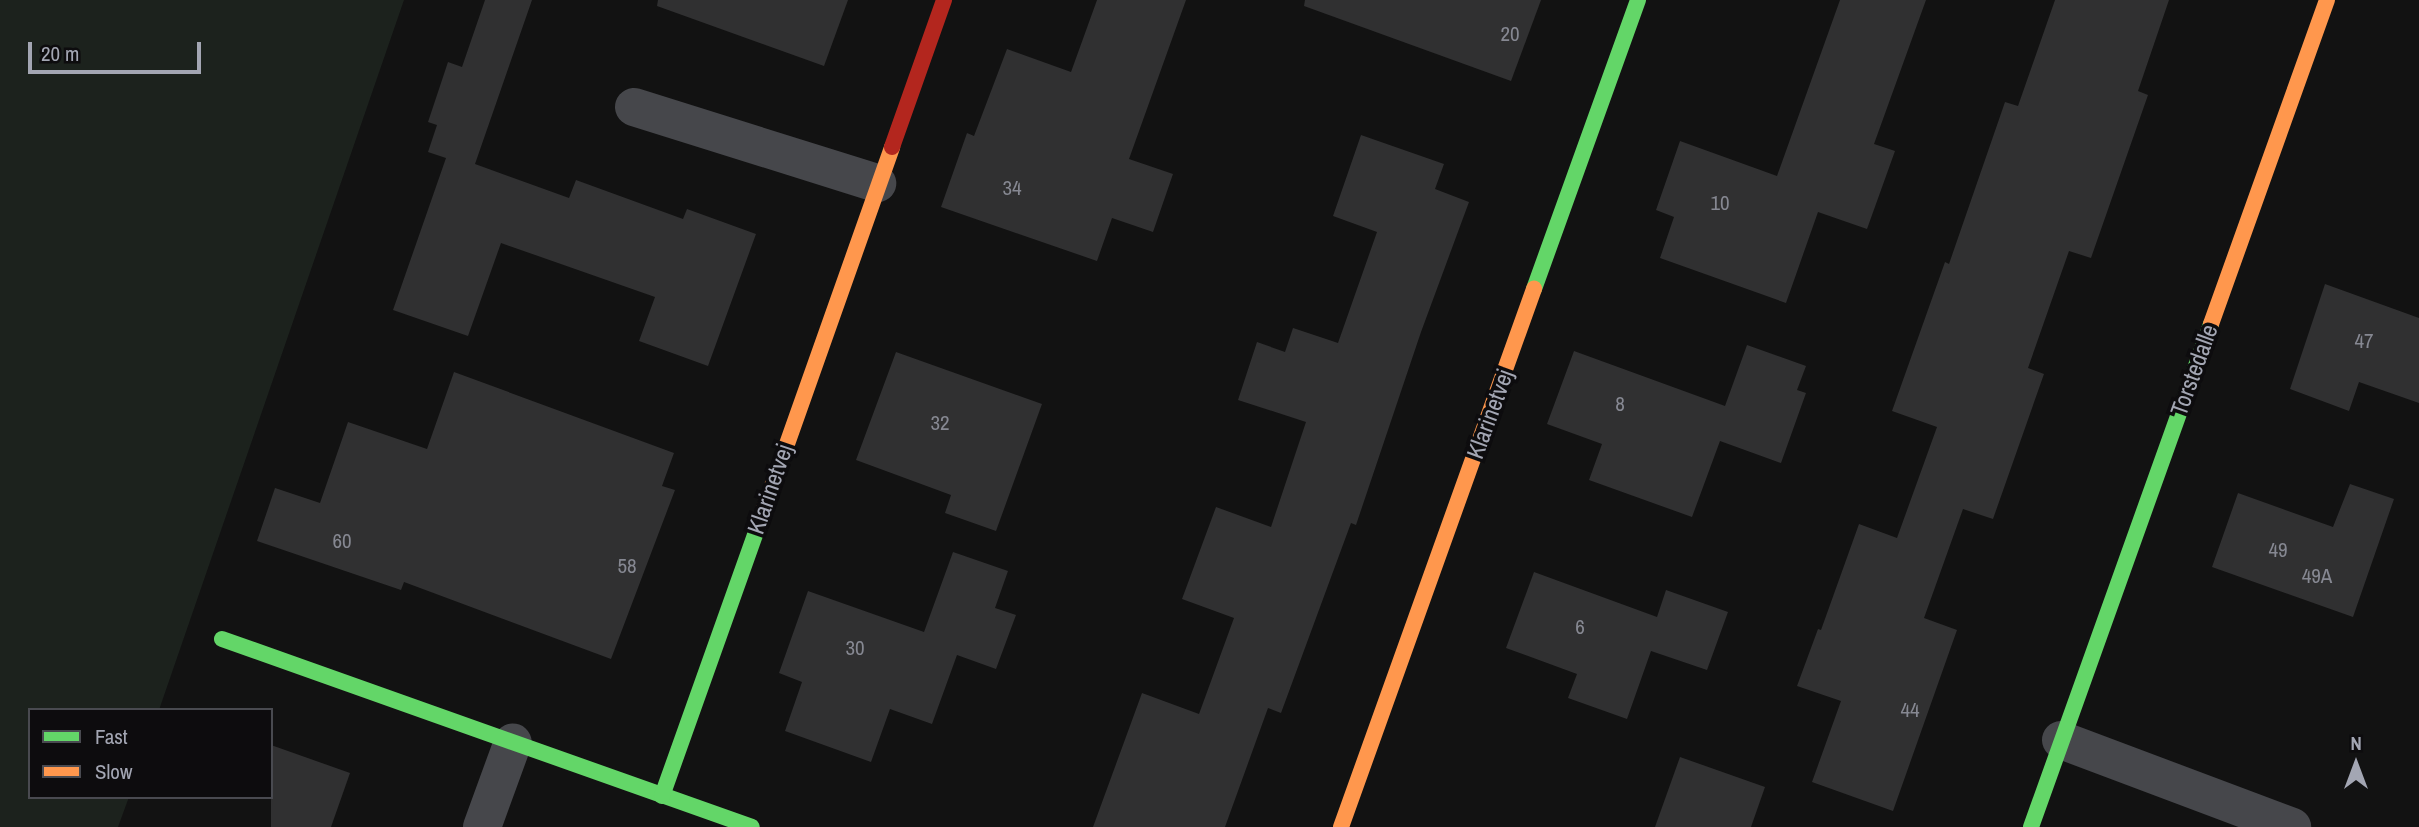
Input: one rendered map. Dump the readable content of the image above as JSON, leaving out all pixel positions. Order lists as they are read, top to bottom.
{
  "streets": {
    "street": ["Torstedalle", "Klarinetvej"]
  },
  "house_numbers": [
    "20",
    "34",
    "10",
    "47",
    "8",
    "32",
    "60",
    "49",
    "58",
    "49A",
    "6",
    "30",
    "44"
  ],
  "legend": ["Fast", "Slow"],
  "scale_bar": "20 m",
  "north": "top"
}
